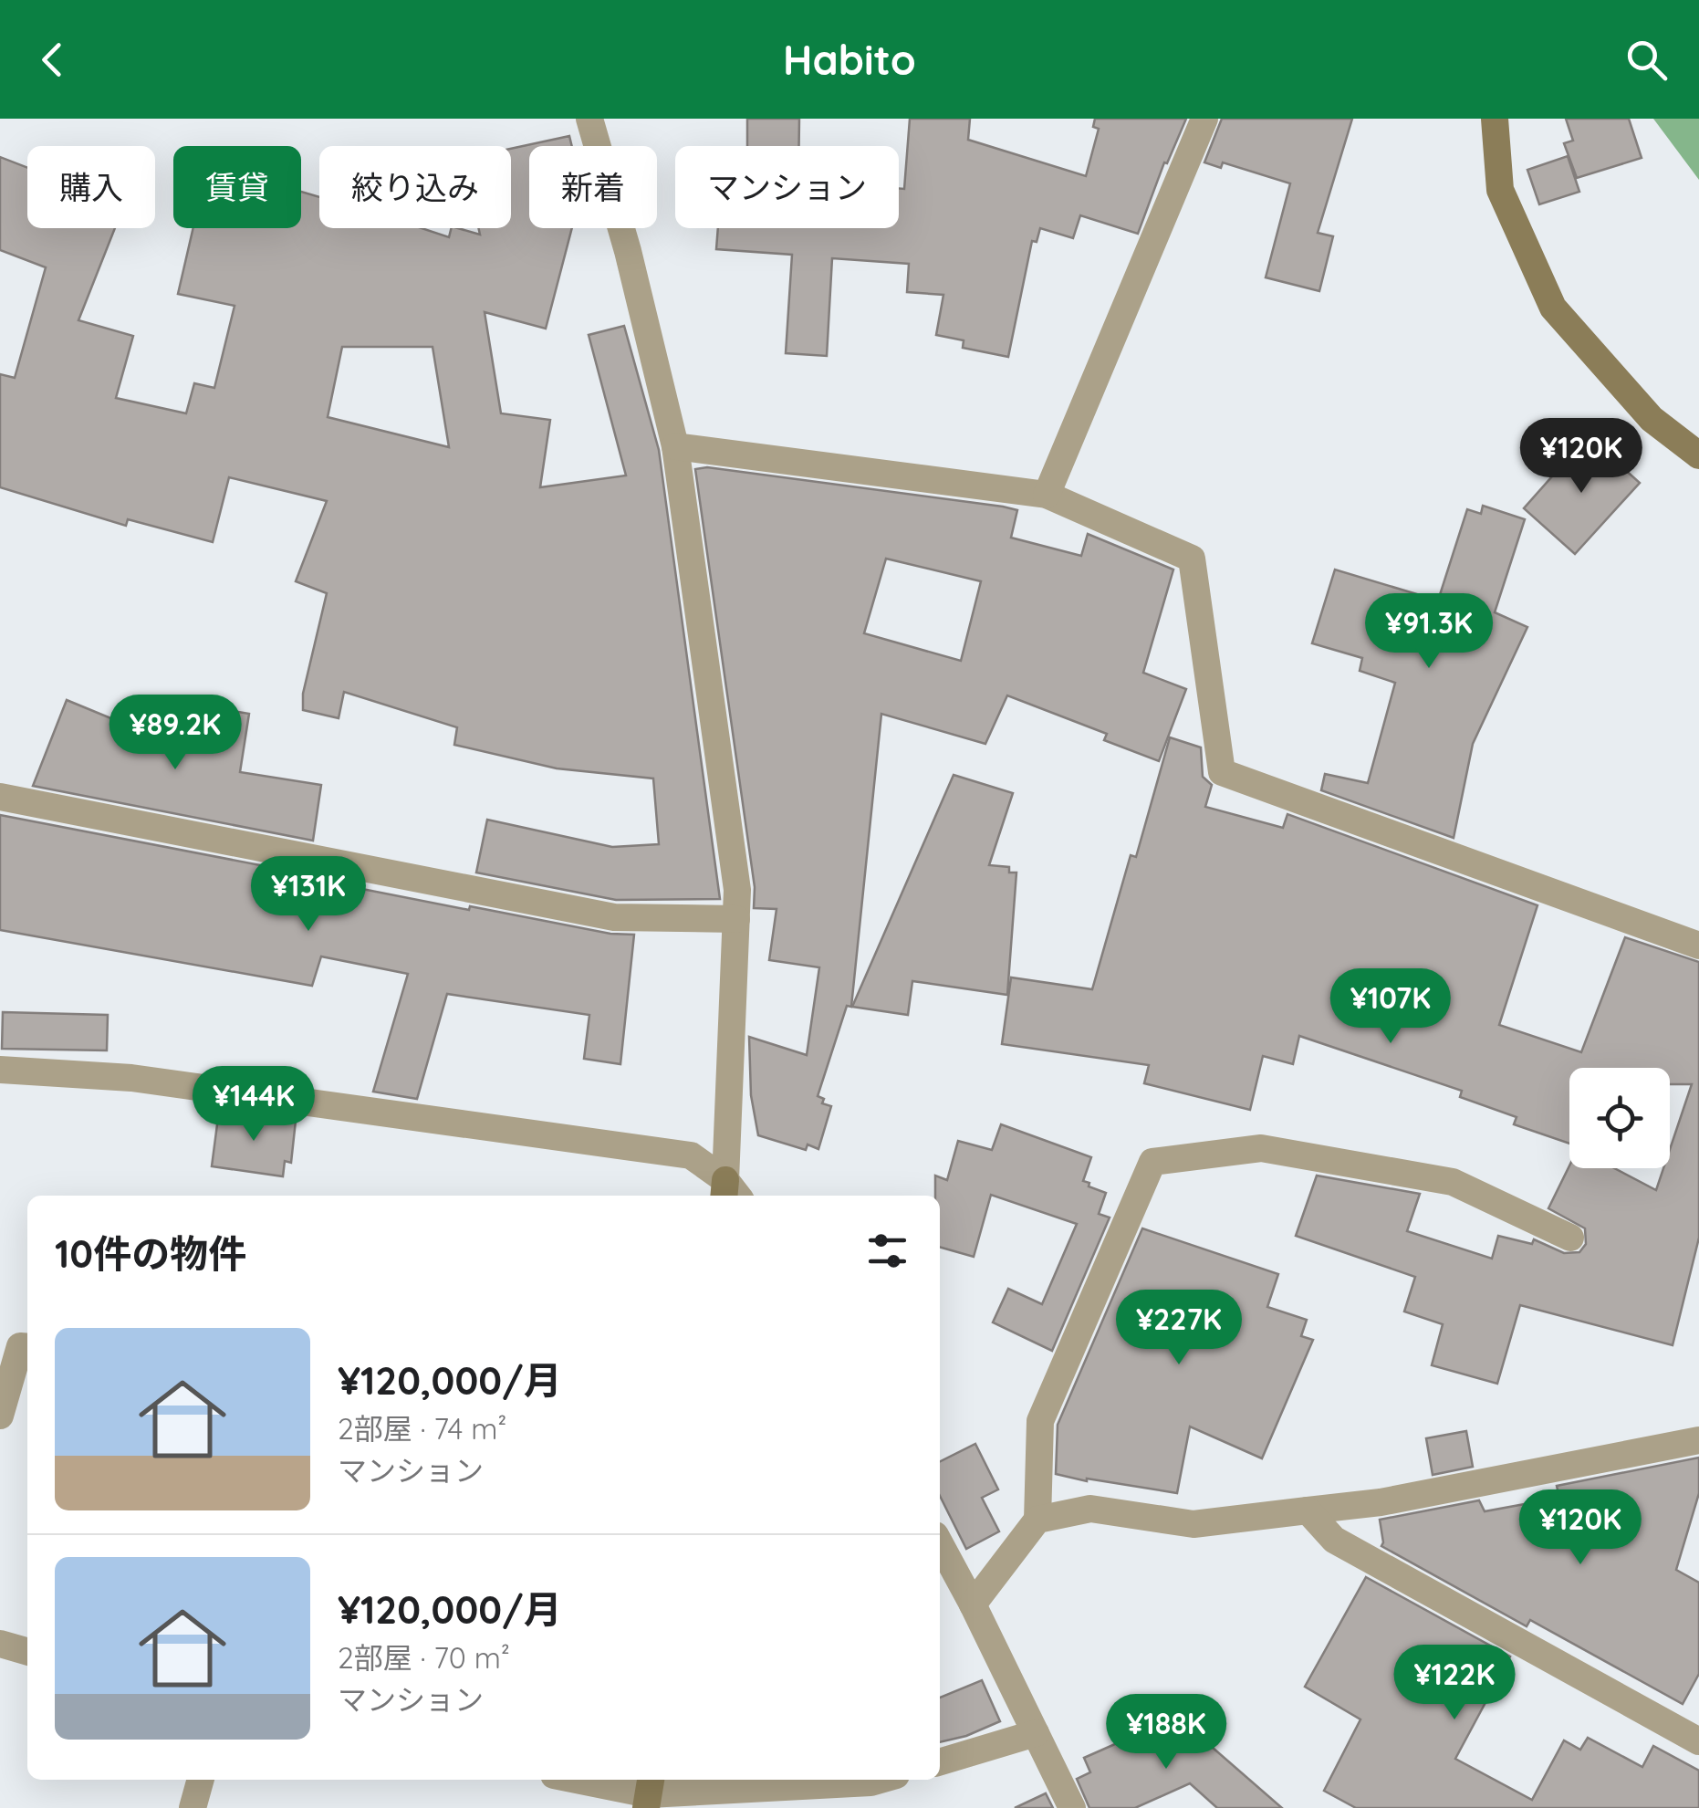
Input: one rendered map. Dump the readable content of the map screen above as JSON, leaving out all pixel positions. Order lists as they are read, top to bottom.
{
  "page": {
    "header": "Habito",
    "chip": [
      "購入",
      "賃貸",
      "絞り込み",
      "新着",
      "マンション"
    ],
    "price": [
      "¥120K",
      "¥91.3K",
      "¥89.2K",
      "¥131K",
      "¥107K",
      "¥144K",
      "¥227K",
      "¥120K",
      "¥122K",
      "¥188K"
    ],
    "heading": "10件の物件",
    "list": [
      {
        "name": "¥120,000/月",
        "note": "2部屋 · 74 m² · マンション"
      },
      {
        "name": "¥120,000/月",
        "note": "2部屋 · 70 m² · マンション"
      }
    ]
  }
}
